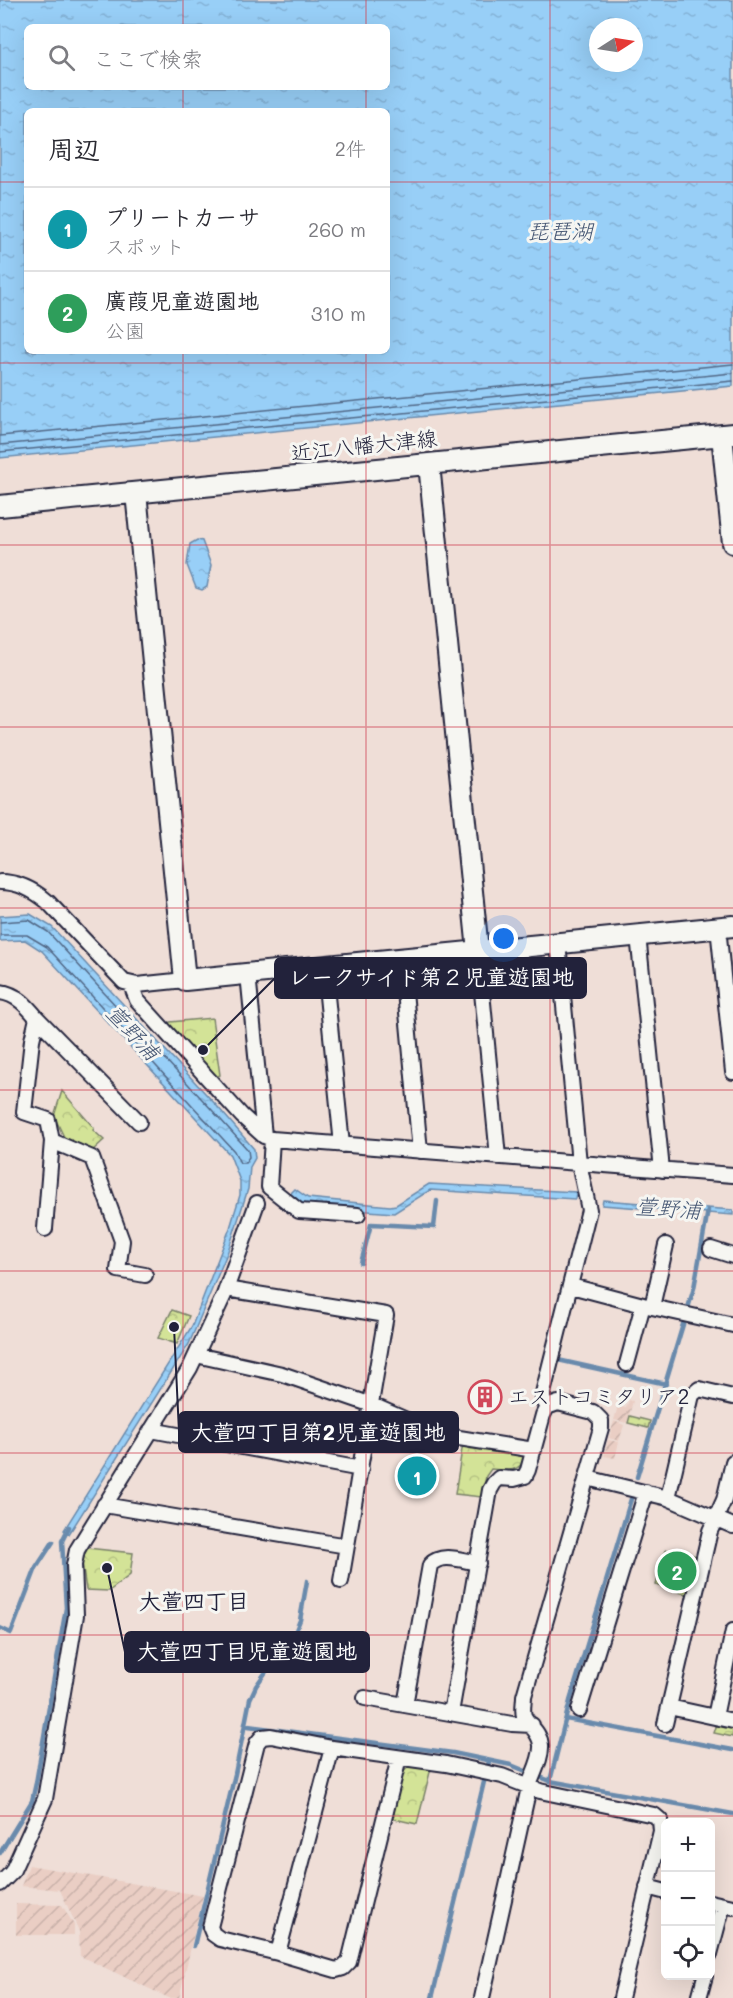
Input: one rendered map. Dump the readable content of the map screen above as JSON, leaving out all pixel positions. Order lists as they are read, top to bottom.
{
  "streets": {
    "street": ["近江八幡大津線"]
  },
  "districts": ["大萱四丁目"],
  "water": ["琵琶湖", "萱野浦"],
  "places": {
    "other": ["レークサイド第２児童遊園地", "大萱四丁目第2児童遊園地", "大萱四丁目児童遊園地"],
    "building": ["エストコミタリア2"]
  },
  "north": "right",
  "page": {
    "search": "ここで検索",
    "heading": ["周辺", "2件"],
    "list": [
      {
        "mark": "1",
        "name": "プリートカーサ",
        "note": "スポット",
        "value": "260 m"
      },
      {
        "mark": "2",
        "name": "廣葭児童遊園地",
        "note": "公園",
        "value": "310 m"
      }
    ],
    "pins": ["1", "2"],
    "map_buttons": ["+", "−"]
  }
}
